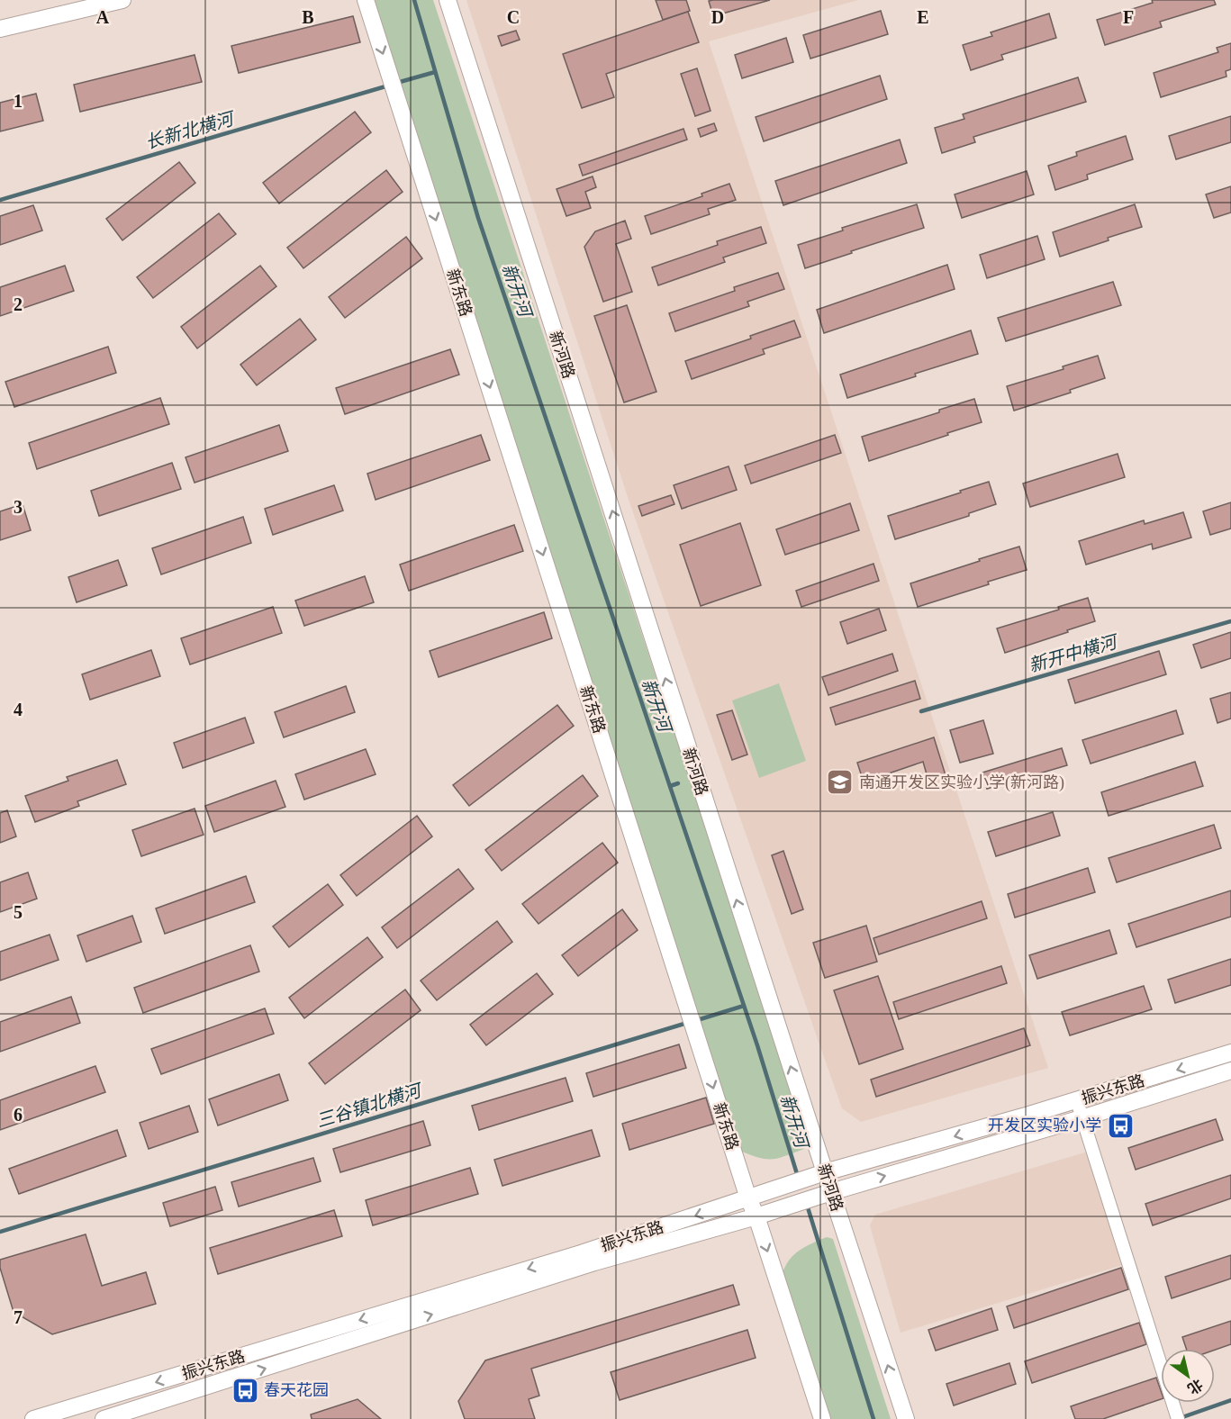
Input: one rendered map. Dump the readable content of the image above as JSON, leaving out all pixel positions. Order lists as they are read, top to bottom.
{
  "streets": {
    "street": ["新东路", "新河路", "振兴东路"]
  },
  "crossings": [
    ["新东路", "振兴东路"],
    ["新河路", "振兴东路"]
  ],
  "one_way": ["新东路", "新河路"],
  "water": [
    "长新北横河",
    "新开河",
    "新开中横河",
    "三谷镇北横河"
  ],
  "places": {
    "school or university": ["南通开发区实验小学(新河路)"],
    "bus stop": ["开发区实验小学", "春天花园"]
  },
  "north": "bottom right",
  "grid": {
    "columns": [
      "A",
      "B",
      "C",
      "D",
      "E",
      "F"
    ],
    "rows": [
      "1",
      "2",
      "3",
      "4",
      "5",
      "6",
      "7"
    ]
  }
}
